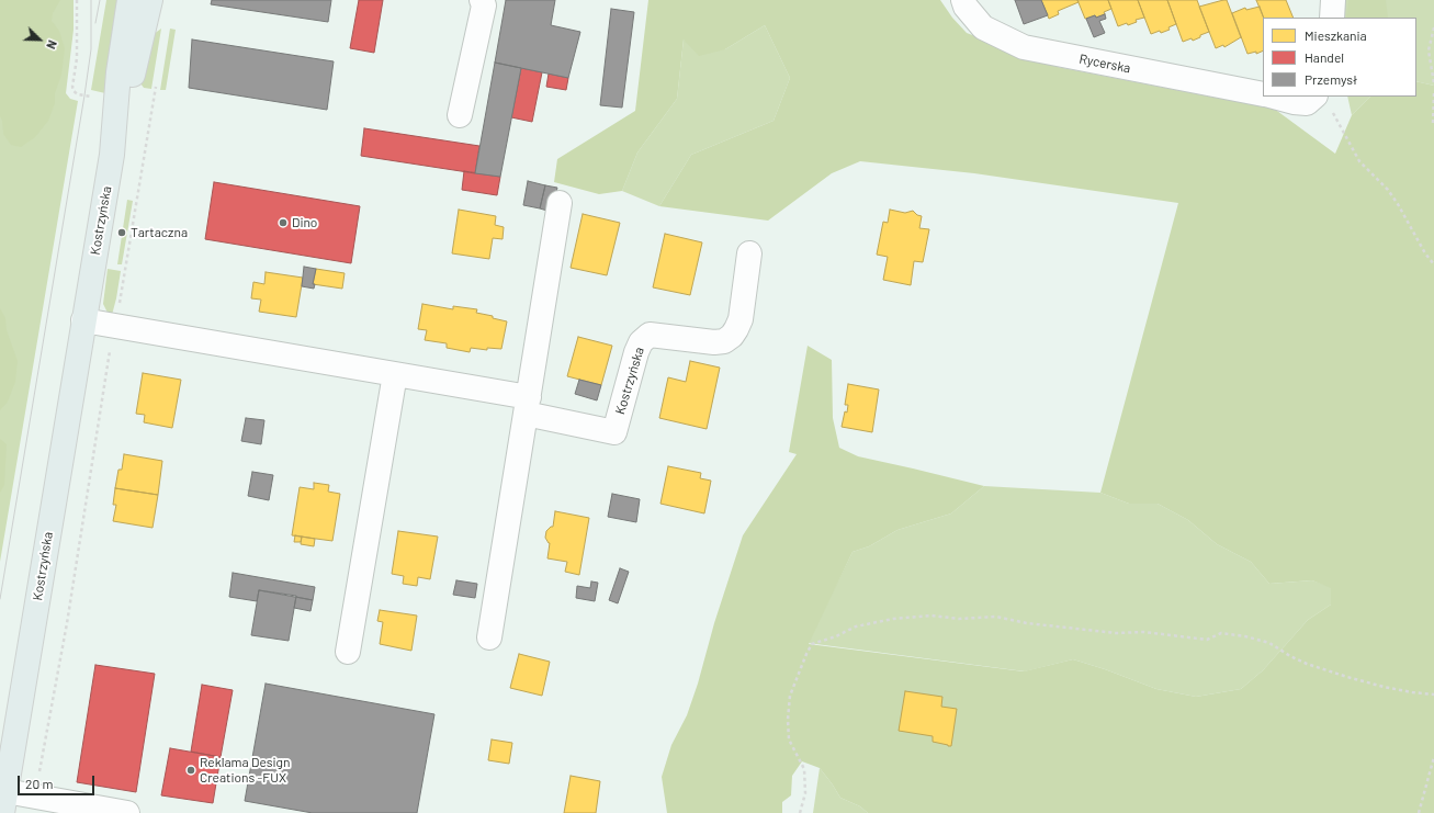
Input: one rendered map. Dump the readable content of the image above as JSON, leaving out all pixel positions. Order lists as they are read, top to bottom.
{
  "streets": {
    "main road": ["Kostrzyńska"],
    "street": ["Rycerska"]
  },
  "places": ["Dino", "Tartaczna", "Reklama Design Creations -FUX"],
  "legend": ["Mieszkania", "Handel", "Przemysł"],
  "scale_bar": "20 m",
  "north": "bottom right"
}
